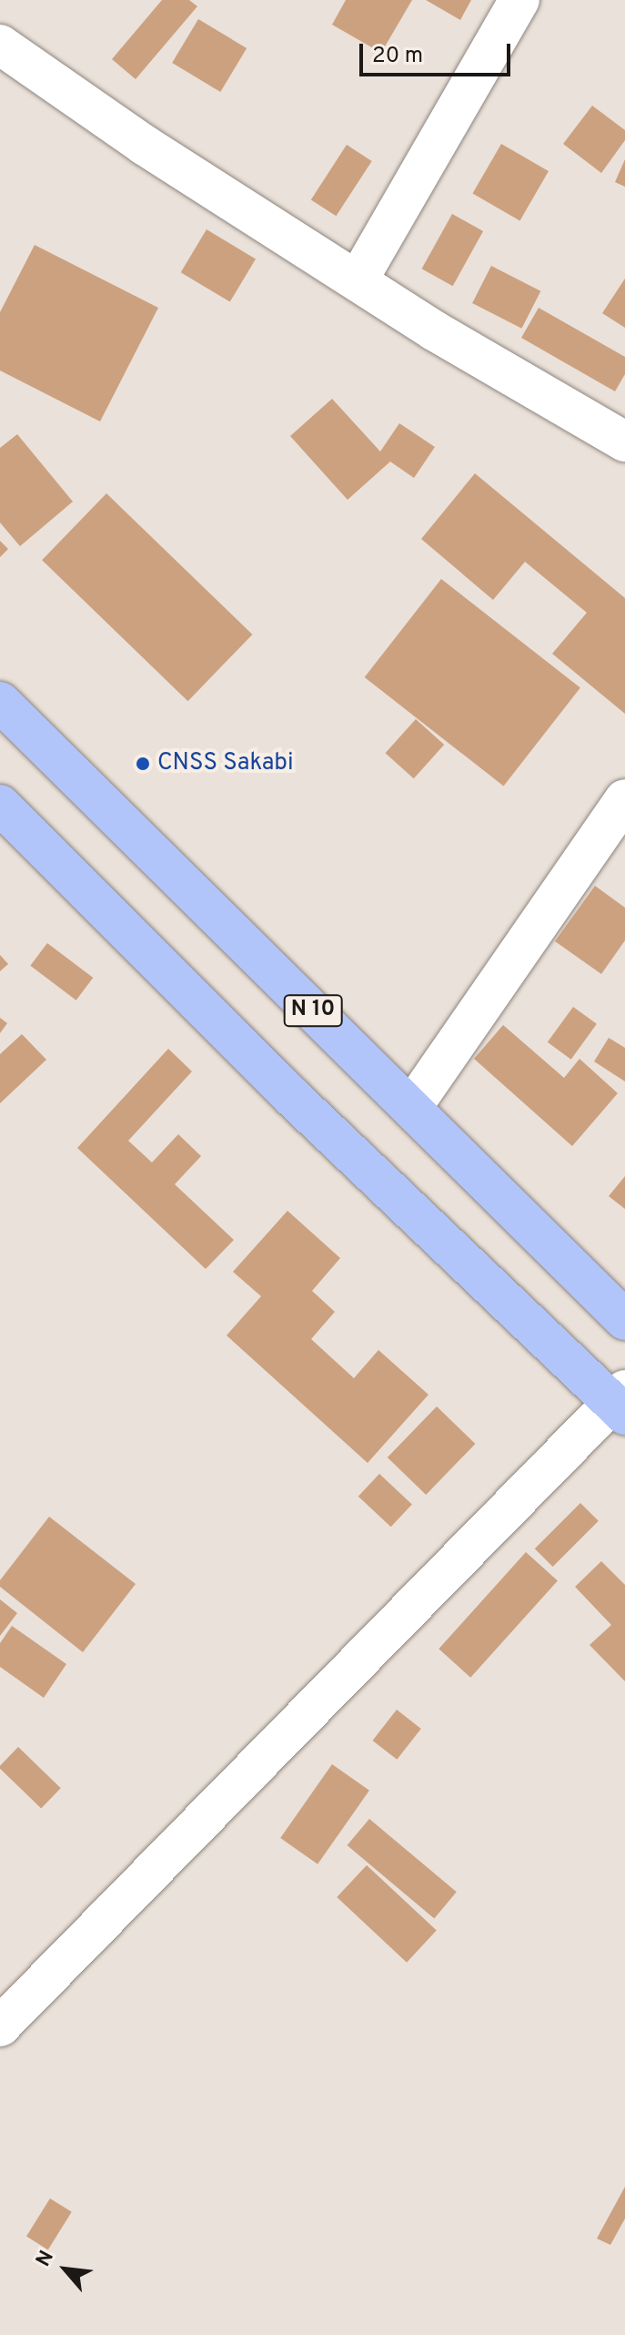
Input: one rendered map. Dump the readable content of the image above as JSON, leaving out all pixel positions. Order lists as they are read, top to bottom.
{
  "streets": {
    "main road": ["N 10"]
  },
  "places": ["CNSS Sakabi"],
  "scale_bar": "20 m",
  "north": "top left"
}
